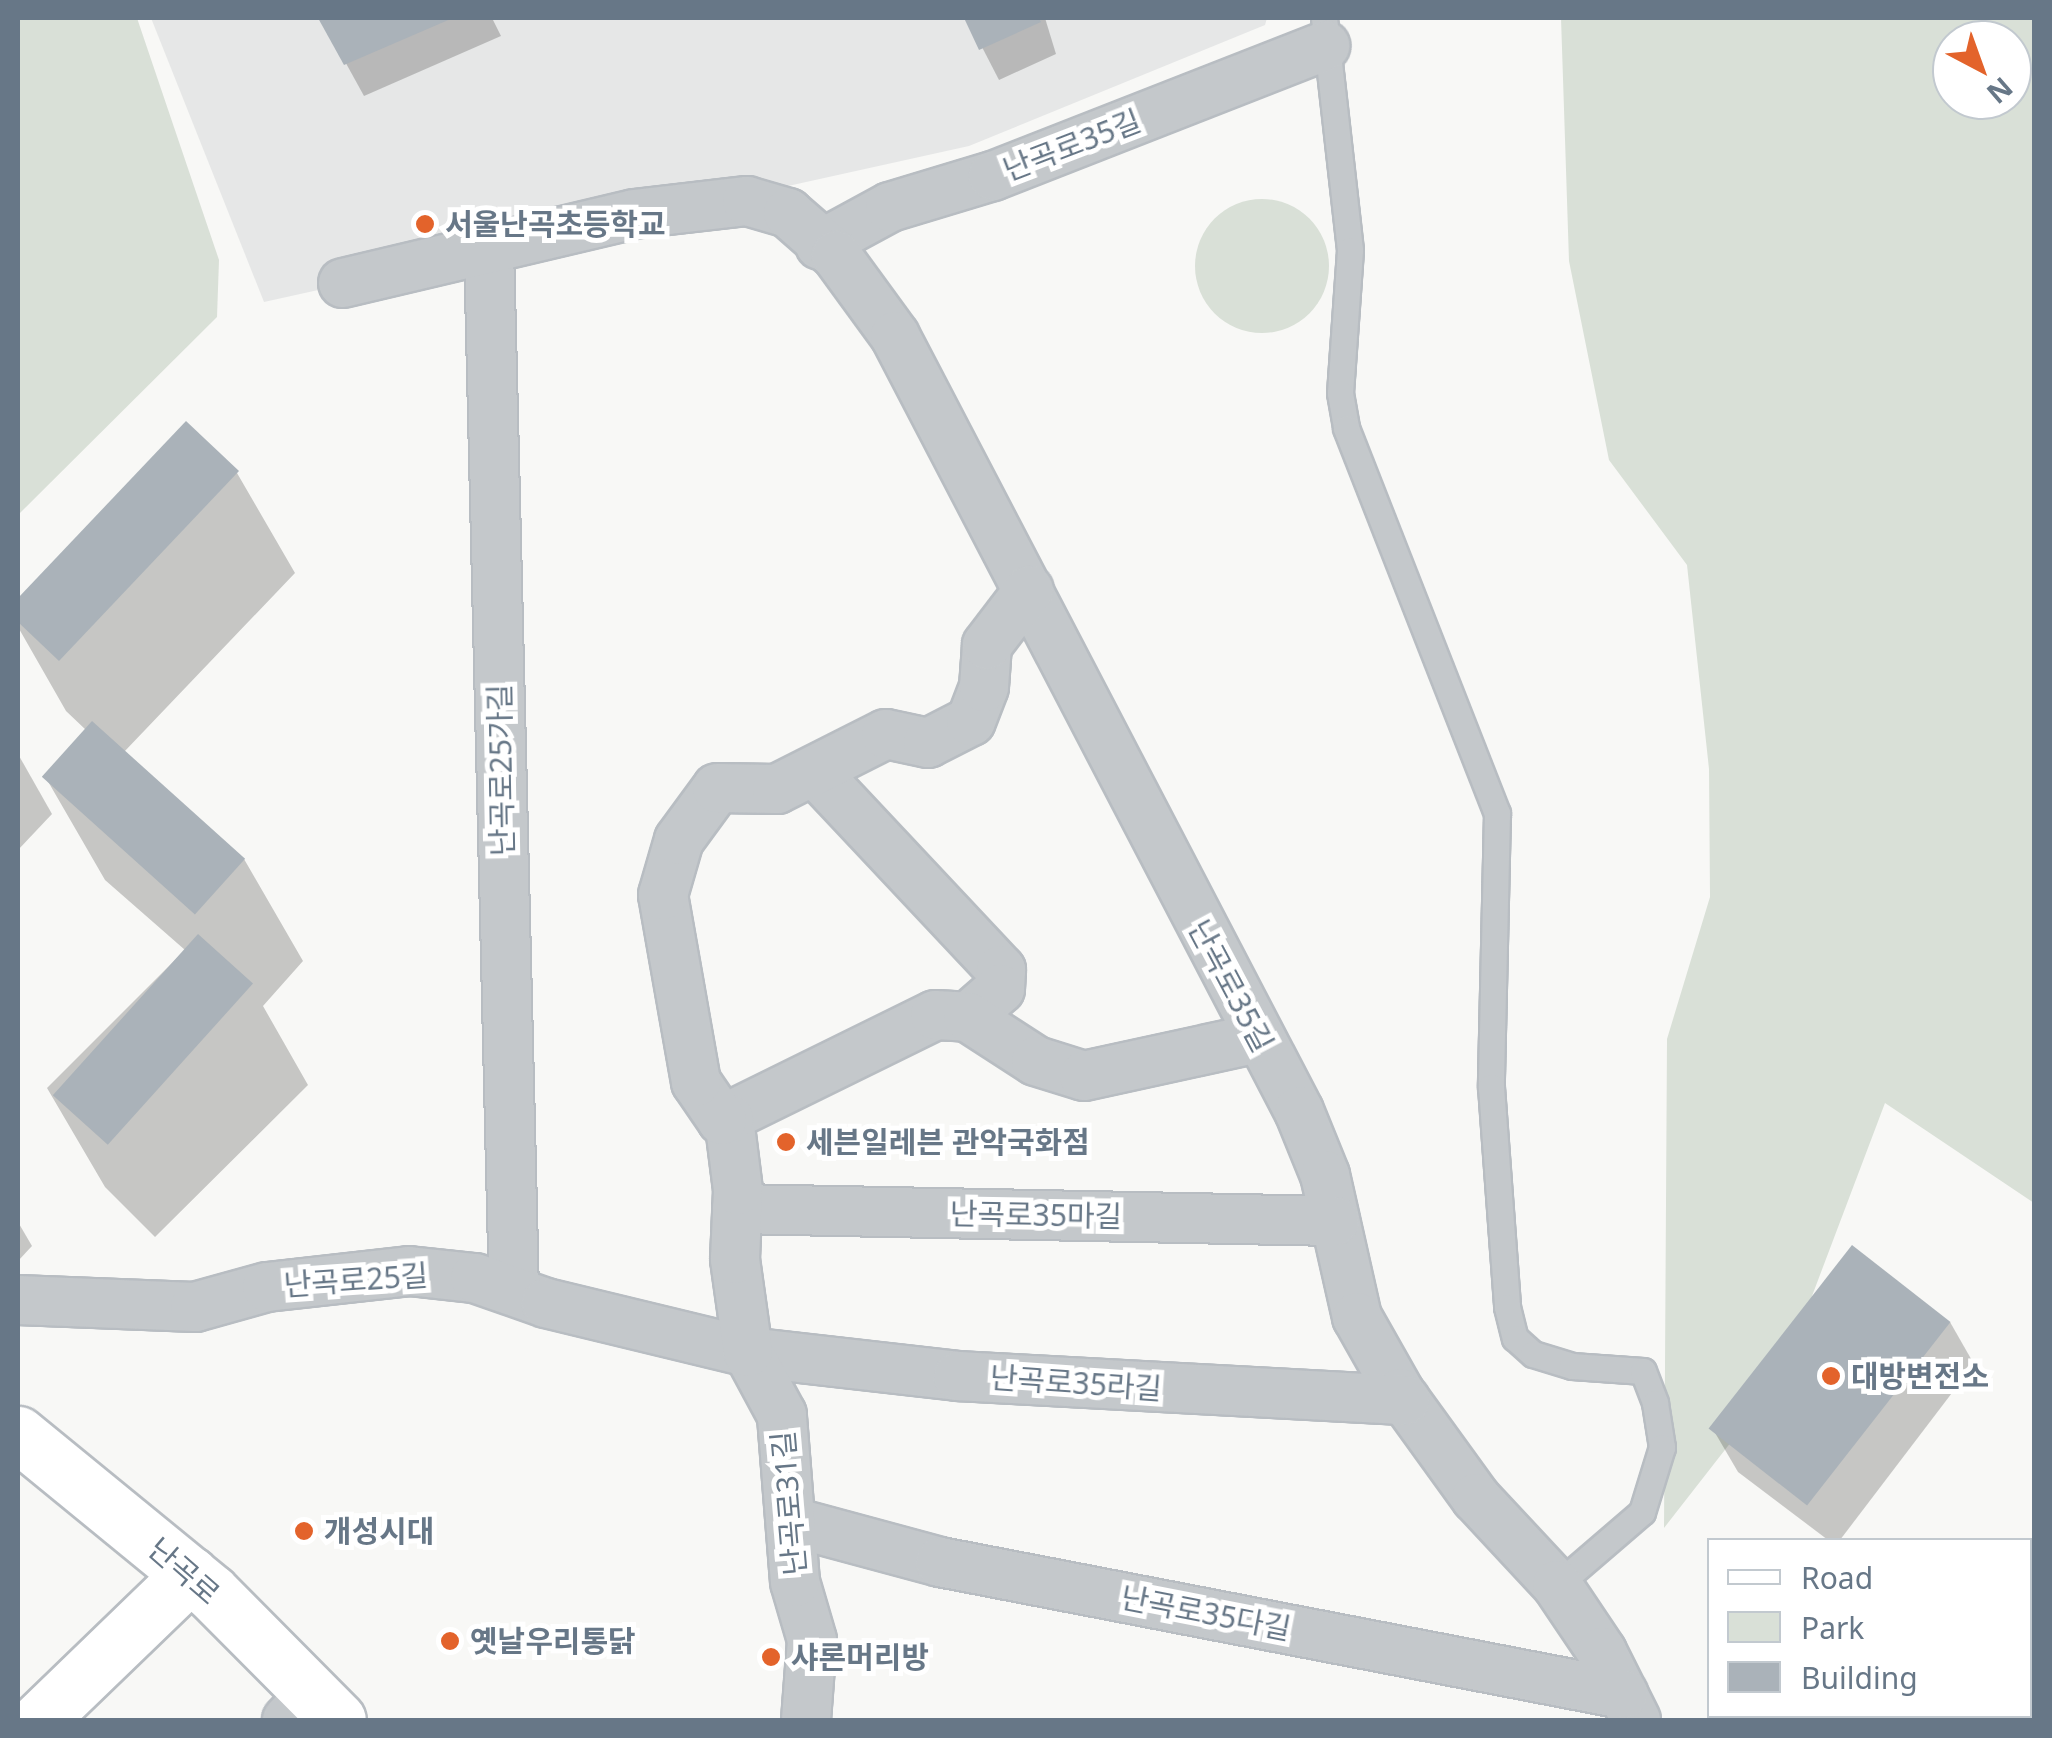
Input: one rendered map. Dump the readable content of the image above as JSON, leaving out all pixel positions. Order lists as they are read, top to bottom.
{
  "streets": {
    "main road": ["난곡로"],
    "street": [
      "난곡로35길",
      "난곡로25가길",
      "난곡로35마길",
      "난곡로25길",
      "난곡로35라길",
      "난곡로31길",
      "난곡로35다길"
    ]
  },
  "crossings": [
    ["난곡로35길", "난곡로25가길"],
    ["난곡로35길", "난곡로35마길"],
    ["난곡로35길", "난곡로35라길"],
    ["난곡로35길", "난곡로31길"],
    ["난곡로35길", "난곡로35다길"],
    ["난곡로25가길", "난곡로25길"],
    ["난곡로35마길", "난곡로31길"],
    ["난곡로25길", "난곡로35라길"],
    ["난곡로25길", "난곡로31길"],
    ["난곡로35라길", "난곡로31길"],
    ["난곡로31길", "난곡로35다길"]
  ],
  "places": [
    "서울난곡초등학교",
    "세븐일레븐 관악국화점",
    "대방변전소",
    "개성시대",
    "옛날우리통닭",
    "샤론머리방"
  ],
  "legend": ["Road", "Park", "Building"],
  "north": "bottom right"
}
